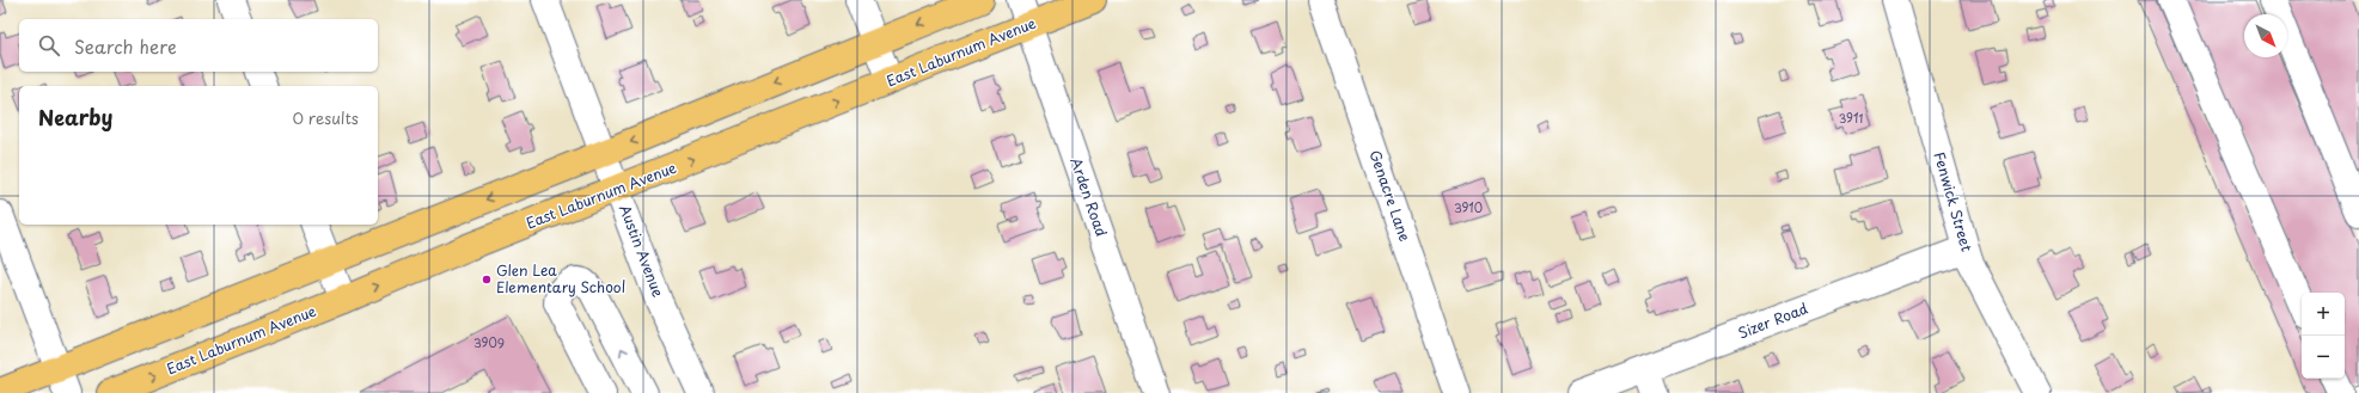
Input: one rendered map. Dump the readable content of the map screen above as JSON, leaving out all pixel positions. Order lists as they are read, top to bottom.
{
  "streets": {
    "main road": ["East Laburnum Avenue"],
    "street": [
      "Genacre Lane",
      "Arden Road",
      "Fenwick Street",
      "Austin Avenue",
      "Sizer Road"
    ]
  },
  "crossings": [
    ["East Laburnum Avenue", "Arden Road"],
    ["East Laburnum Avenue", "Austin Avenue"],
    ["Fenwick Street", "Sizer Road"]
  ],
  "places": ["Glen Lea Elementary School"],
  "house_numbers": ["3911", "3910", "3909"],
  "north": "bottom right",
  "page": {
    "search": "Search here",
    "heading": ["Nearby", "0 results"],
    "map_buttons": ["+", "−"]
  }
}
